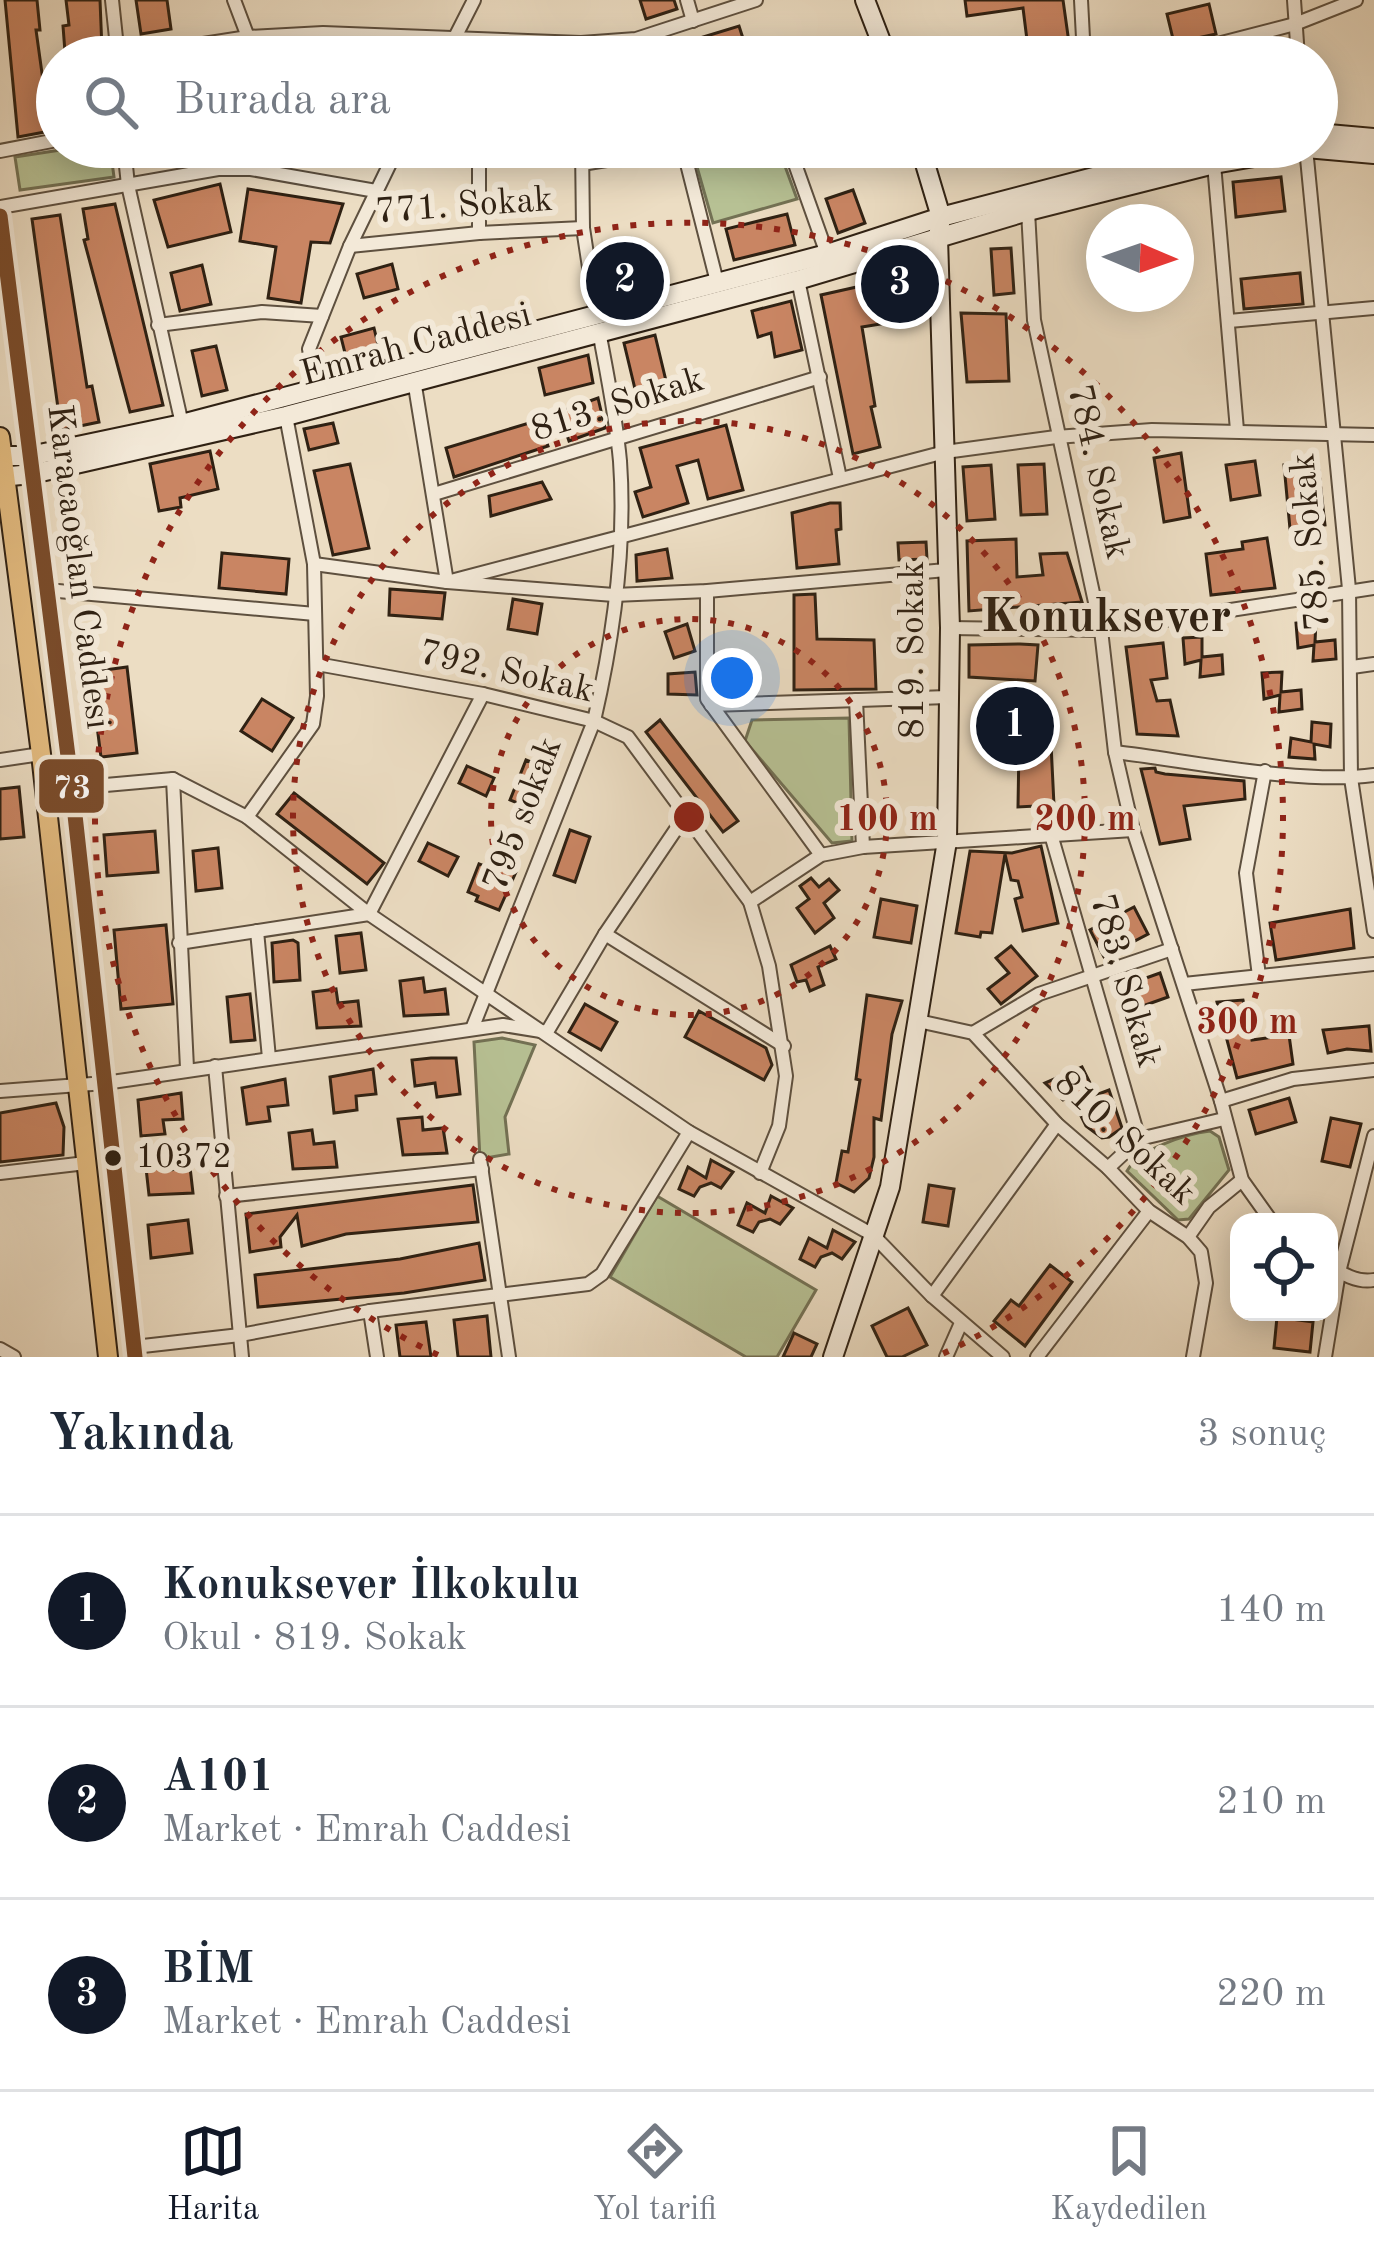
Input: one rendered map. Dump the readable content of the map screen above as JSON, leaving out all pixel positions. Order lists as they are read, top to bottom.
{
  "streets": {
    "main road": ["Karacaoğlan Caddesi"],
    "street": [
      "771. Sokak",
      "Emrah Caddesi",
      "813. Sokak",
      "784. Sokak",
      "785. Sokak",
      "819. Sokak",
      "792. Sokak",
      "795 sokak",
      "783. Sokak",
      "810. Sokak"
    ]
  },
  "crossings": [
    ["771. Sokak", "795 sokak"],
    ["Emrah Caddesi", "784. Sokak"],
    ["Emrah Caddesi", "Karacaoğlan Caddesi"],
    ["Emrah Caddesi", "819. Sokak"],
    ["Emrah Caddesi", "795 sokak"],
    ["813. Sokak", "795 sokak"],
    ["792. Sokak", "795 sokak"]
  ],
  "districts": ["Konuksever"],
  "places": ["10372"],
  "lines": ["transit line 73"],
  "north": "right",
  "page": {
    "search": "Burada ara",
    "pins": ["2", "3", "1"],
    "heading": ["Yakında", "3 sonuç"],
    "list": [
      {
        "mark": "1",
        "name": "Konuksever İlkokulu",
        "note": "Okul · 819. Sokak",
        "value": "140 m"
      },
      {
        "mark": "2",
        "name": "A101",
        "note": "Market · Emrah Caddesi",
        "value": "210 m"
      },
      {
        "mark": "3",
        "name": "BİM",
        "note": "Market · Emrah Caddesi",
        "value": "220 m"
      }
    ],
    "nav": ["Harita", "Yol tarifi", "Kaydedilen"]
  },
  "rings": ["100 m", "200 m", "300 m"]
}
